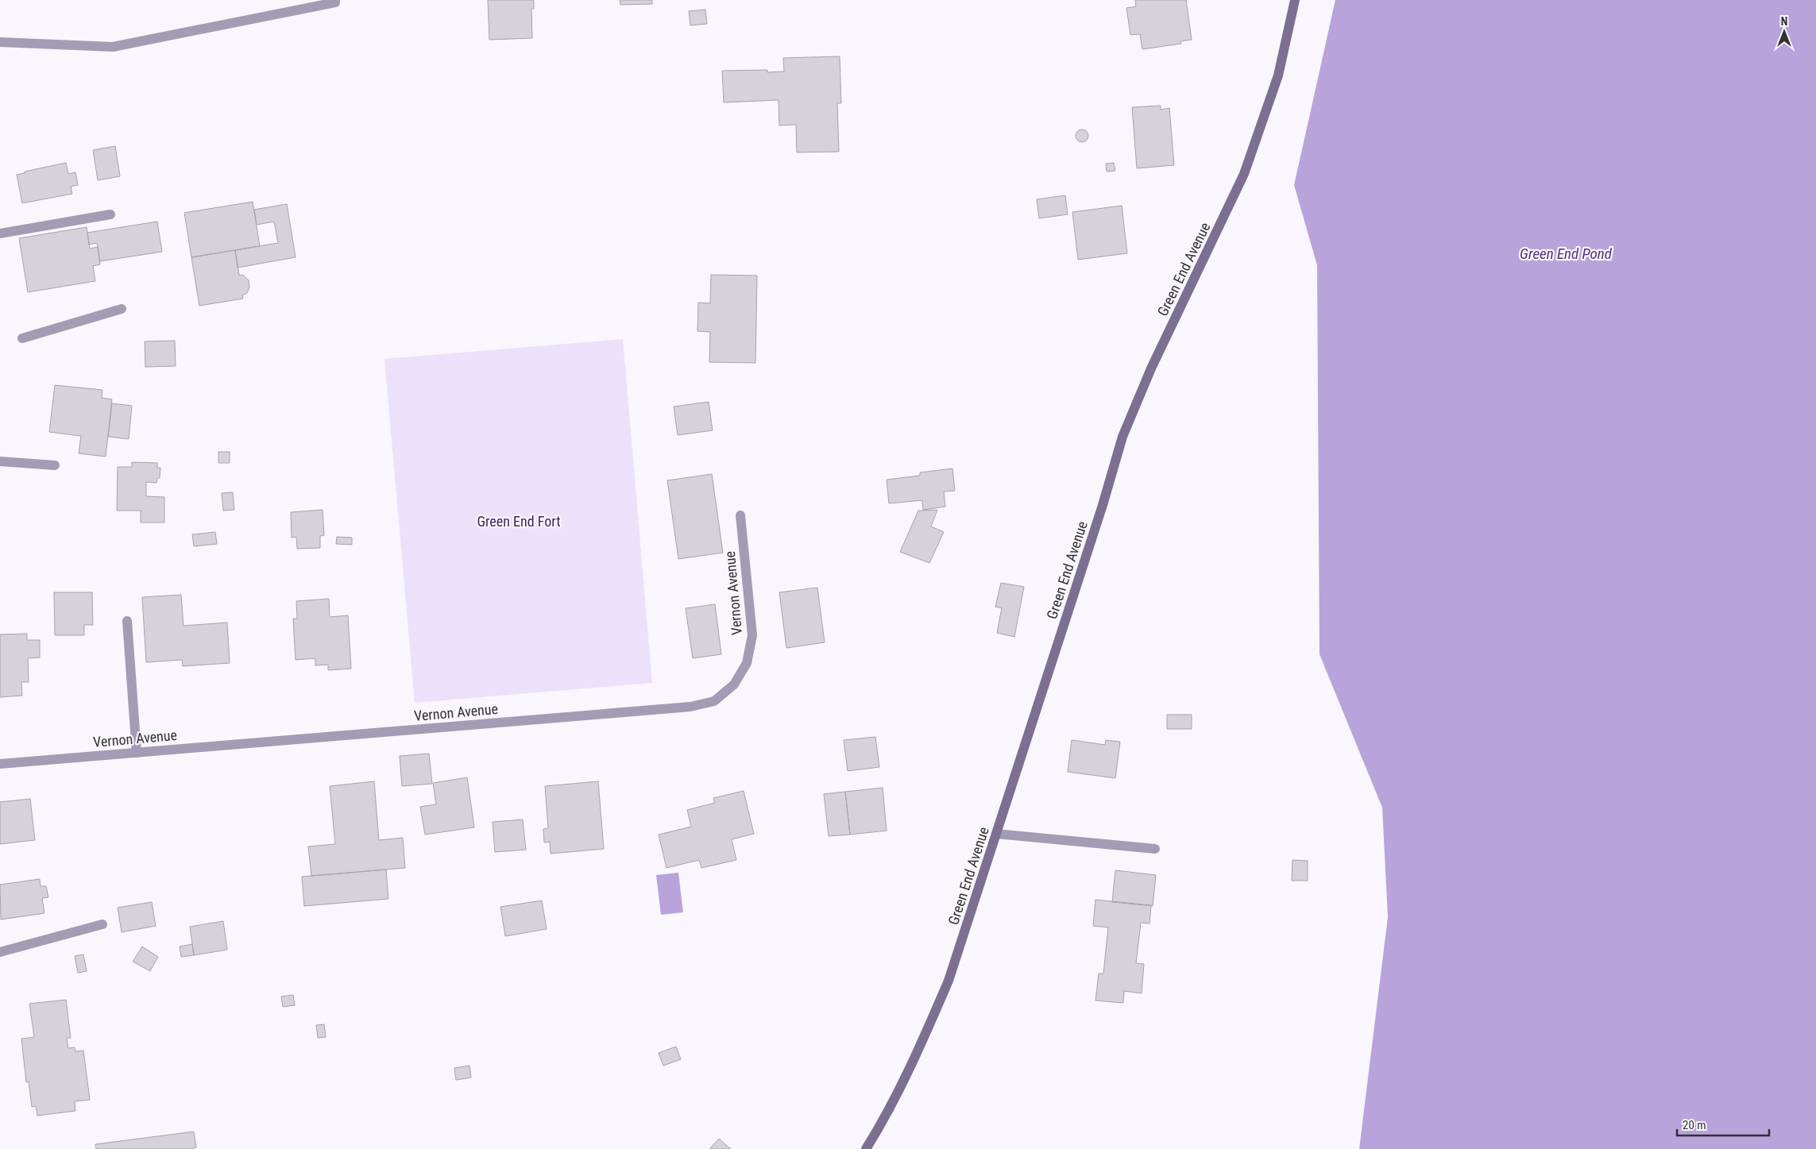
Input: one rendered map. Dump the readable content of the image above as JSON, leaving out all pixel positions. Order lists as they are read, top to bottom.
{
  "streets": {
    "street": ["Green End Avenue", "Vernon Avenue"]
  },
  "water": ["Green End Pond"],
  "parks": ["Green End Fort"],
  "scale_bar": "20 m",
  "north": "top"
}
